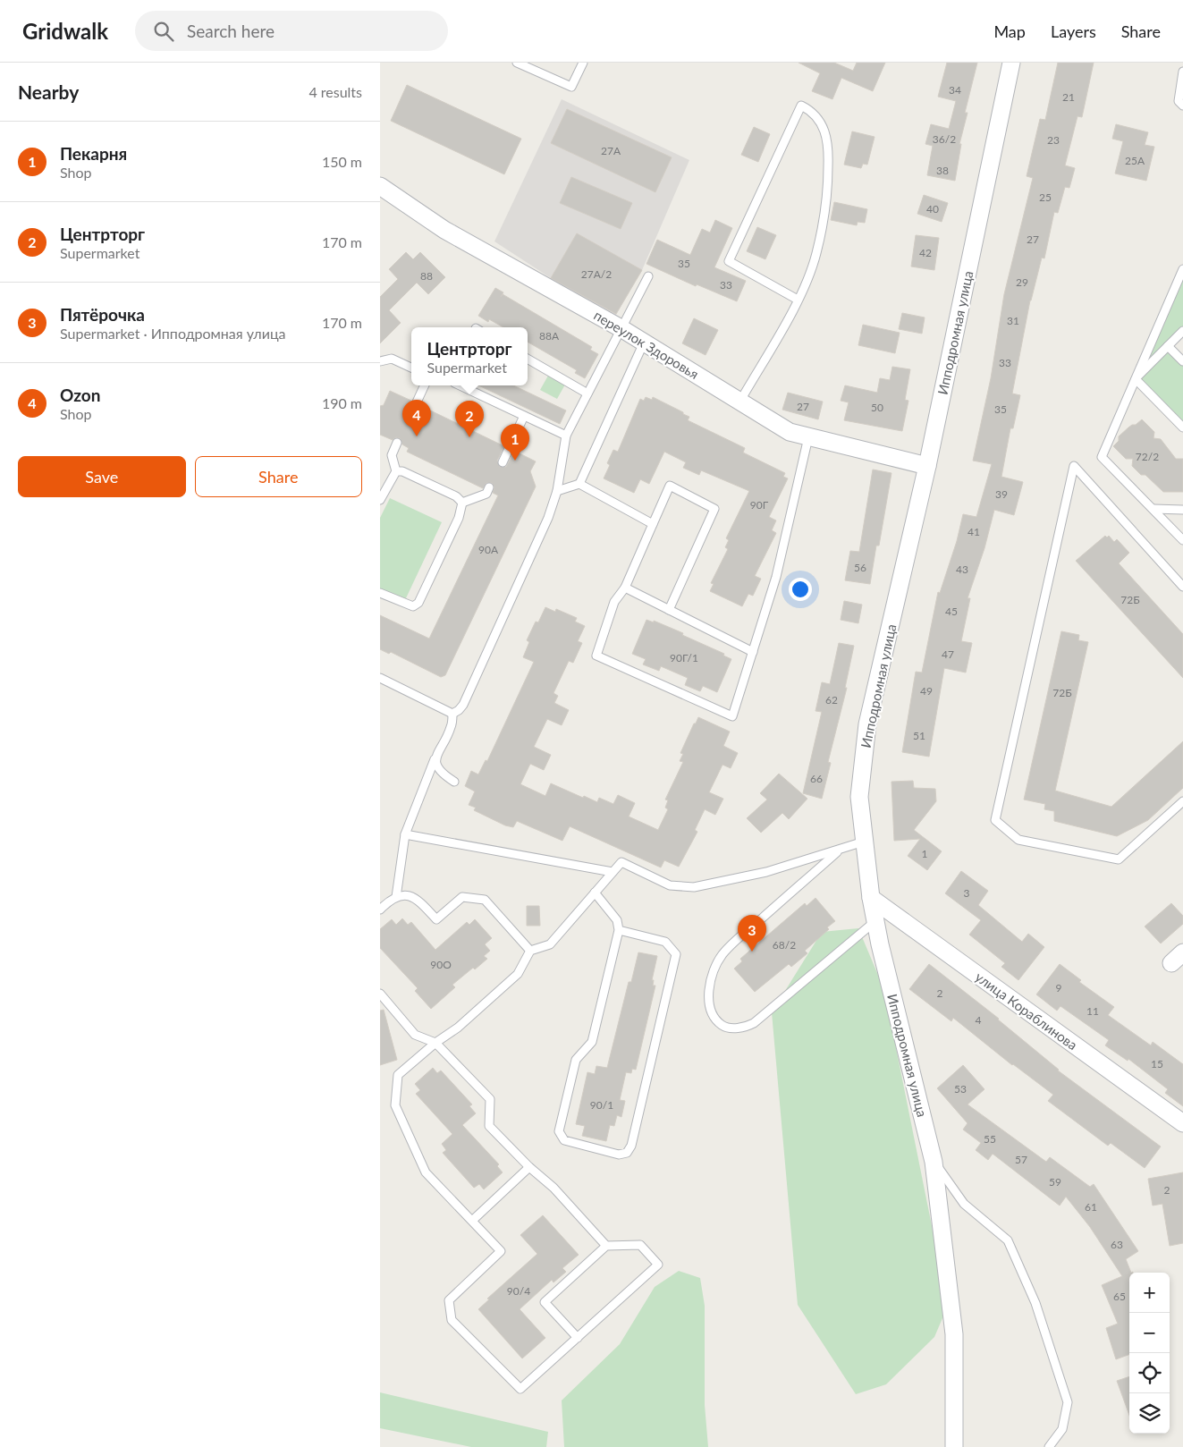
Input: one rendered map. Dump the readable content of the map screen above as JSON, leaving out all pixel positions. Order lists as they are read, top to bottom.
{
  "streets": {
    "street": ["Ипподромная улица", "переулок Здоровья", "улица Кораблинова"]
  },
  "crossings": [
    ["Ипподромная улица", "переулок Здоровья"],
    ["Ипподромная улица", "улица Кораблинова"]
  ],
  "house_numbers": [
    "34",
    "21",
    "36/2",
    "23",
    "27А",
    "25А",
    "38",
    "25",
    "40",
    "27",
    "42",
    "35",
    "27А/2",
    "88",
    "29",
    "33",
    "31",
    "88А",
    "33",
    "27",
    "50",
    "35",
    "72/2",
    "39",
    "90Г",
    "41",
    "90А",
    "56",
    "43",
    "72Б",
    "45",
    "47",
    "90Г/1",
    "49",
    "72Б",
    "62",
    "51",
    "66",
    "1",
    "3",
    "68/2",
    "90О",
    "9",
    "2",
    "11",
    "4",
    "15",
    "53",
    "90/1",
    "55",
    "57",
    "59",
    "2",
    "61",
    "63",
    "90/4",
    "65"
  ],
  "page": {
    "header": "Gridwalk",
    "search": "Search here",
    "nav": ["Map", "Layers", "Share"],
    "heading": ["Nearby", "4 results"],
    "list": [
      {
        "mark": "1",
        "name": "Пекарня",
        "note": "Shop",
        "value": "150 m"
      },
      {
        "mark": "2",
        "name": "Центрторг",
        "note": "Supermarket",
        "value": "170 m"
      },
      {
        "mark": "3",
        "name": "Пятёрочка",
        "note": "Supermarket · Ипподромная улица",
        "value": "170 m"
      },
      {
        "mark": "4",
        "name": "Ozon",
        "note": "Shop",
        "value": "190 m"
      }
    ],
    "popup": ["Центрторг", "Supermarket"],
    "pins": [
      "4",
      "2",
      "1",
      "3"
    ],
    "buttons": ["Save", "Share"],
    "map_buttons": ["+", "−"]
  }
}
